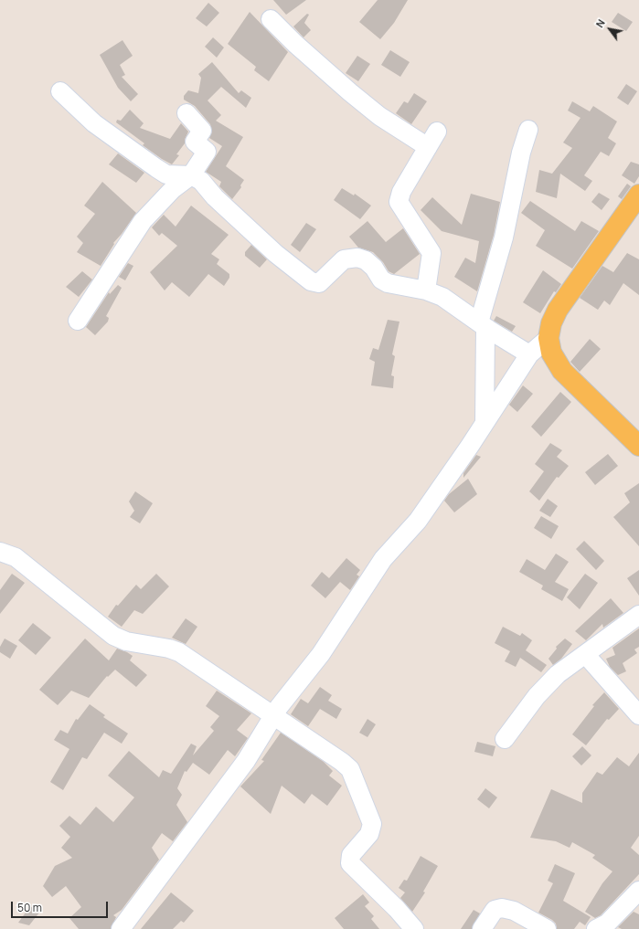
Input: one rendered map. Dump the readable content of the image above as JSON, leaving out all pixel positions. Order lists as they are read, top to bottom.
{
  "scale_bar": "50 m",
  "north": "top left"
}
